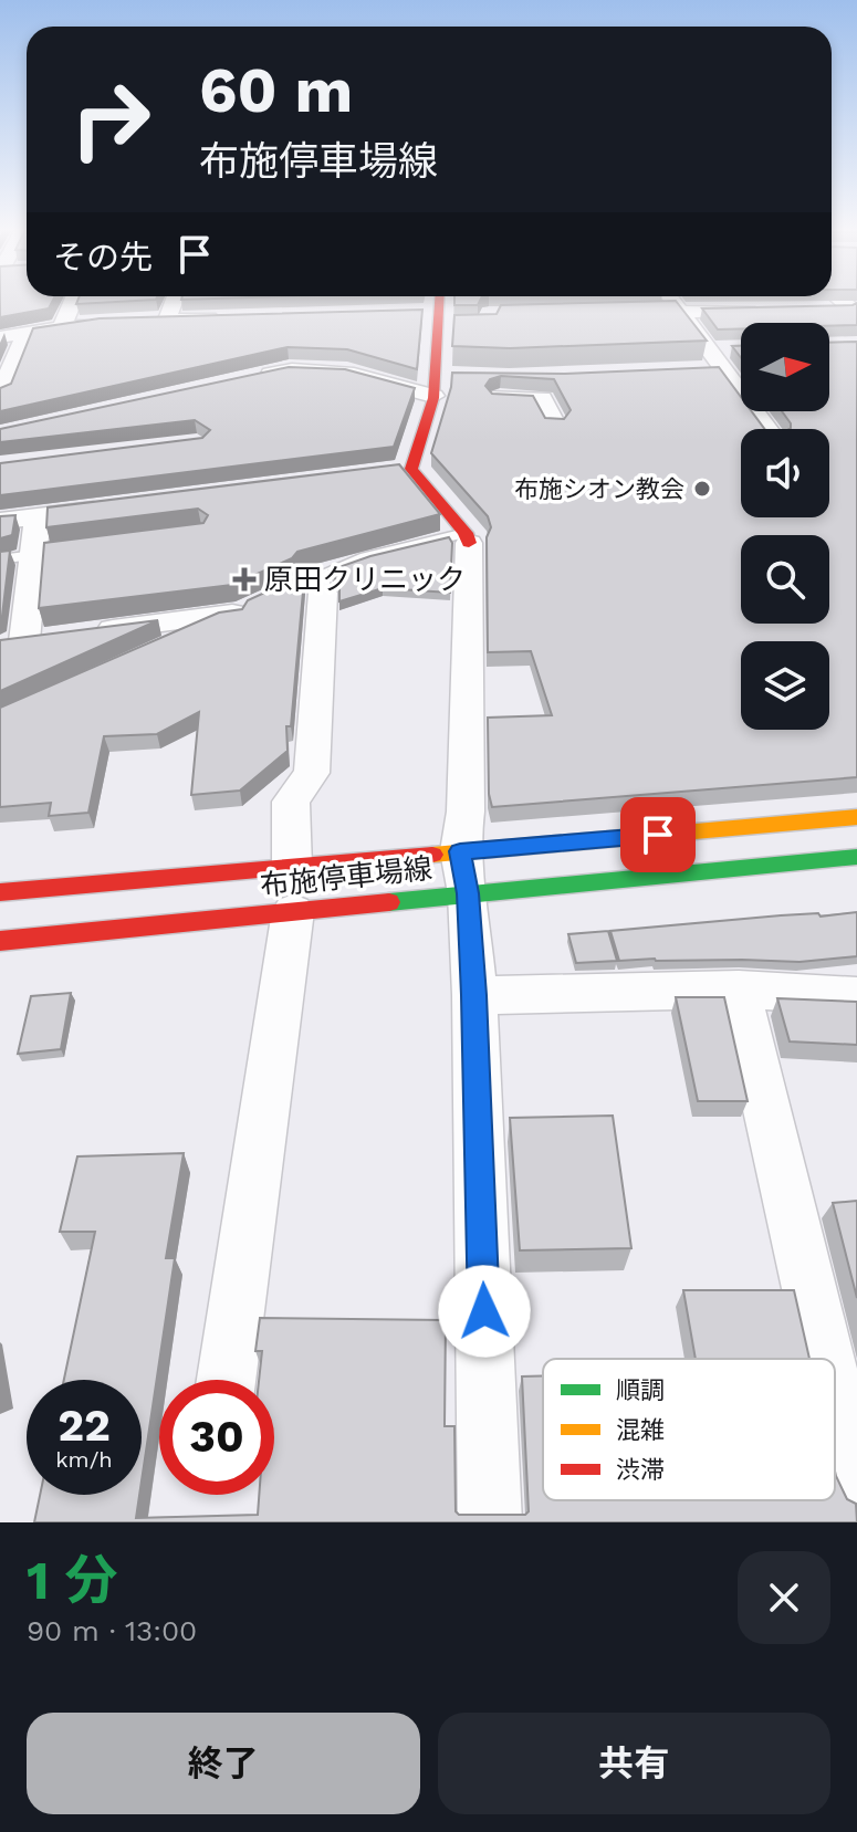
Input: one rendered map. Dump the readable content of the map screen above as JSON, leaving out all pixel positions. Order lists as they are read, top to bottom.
{
  "streets": {
    "main road": ["布施停車場線"]
  },
  "places": {
    "other": ["布施シオン教会"],
    "health": ["原田クリニック"]
  },
  "legend": ["順調", "混雑", "渋滞"],
  "north": "right",
  "page": {
    "turn": ["60 m", "布施停車場線"],
    "then": "その先",
    "speed": "22 km/h",
    "limit": "30",
    "heading": ["1 分", "90 m · 13:00"],
    "buttons": ["終了", "共有"]
  }
}
